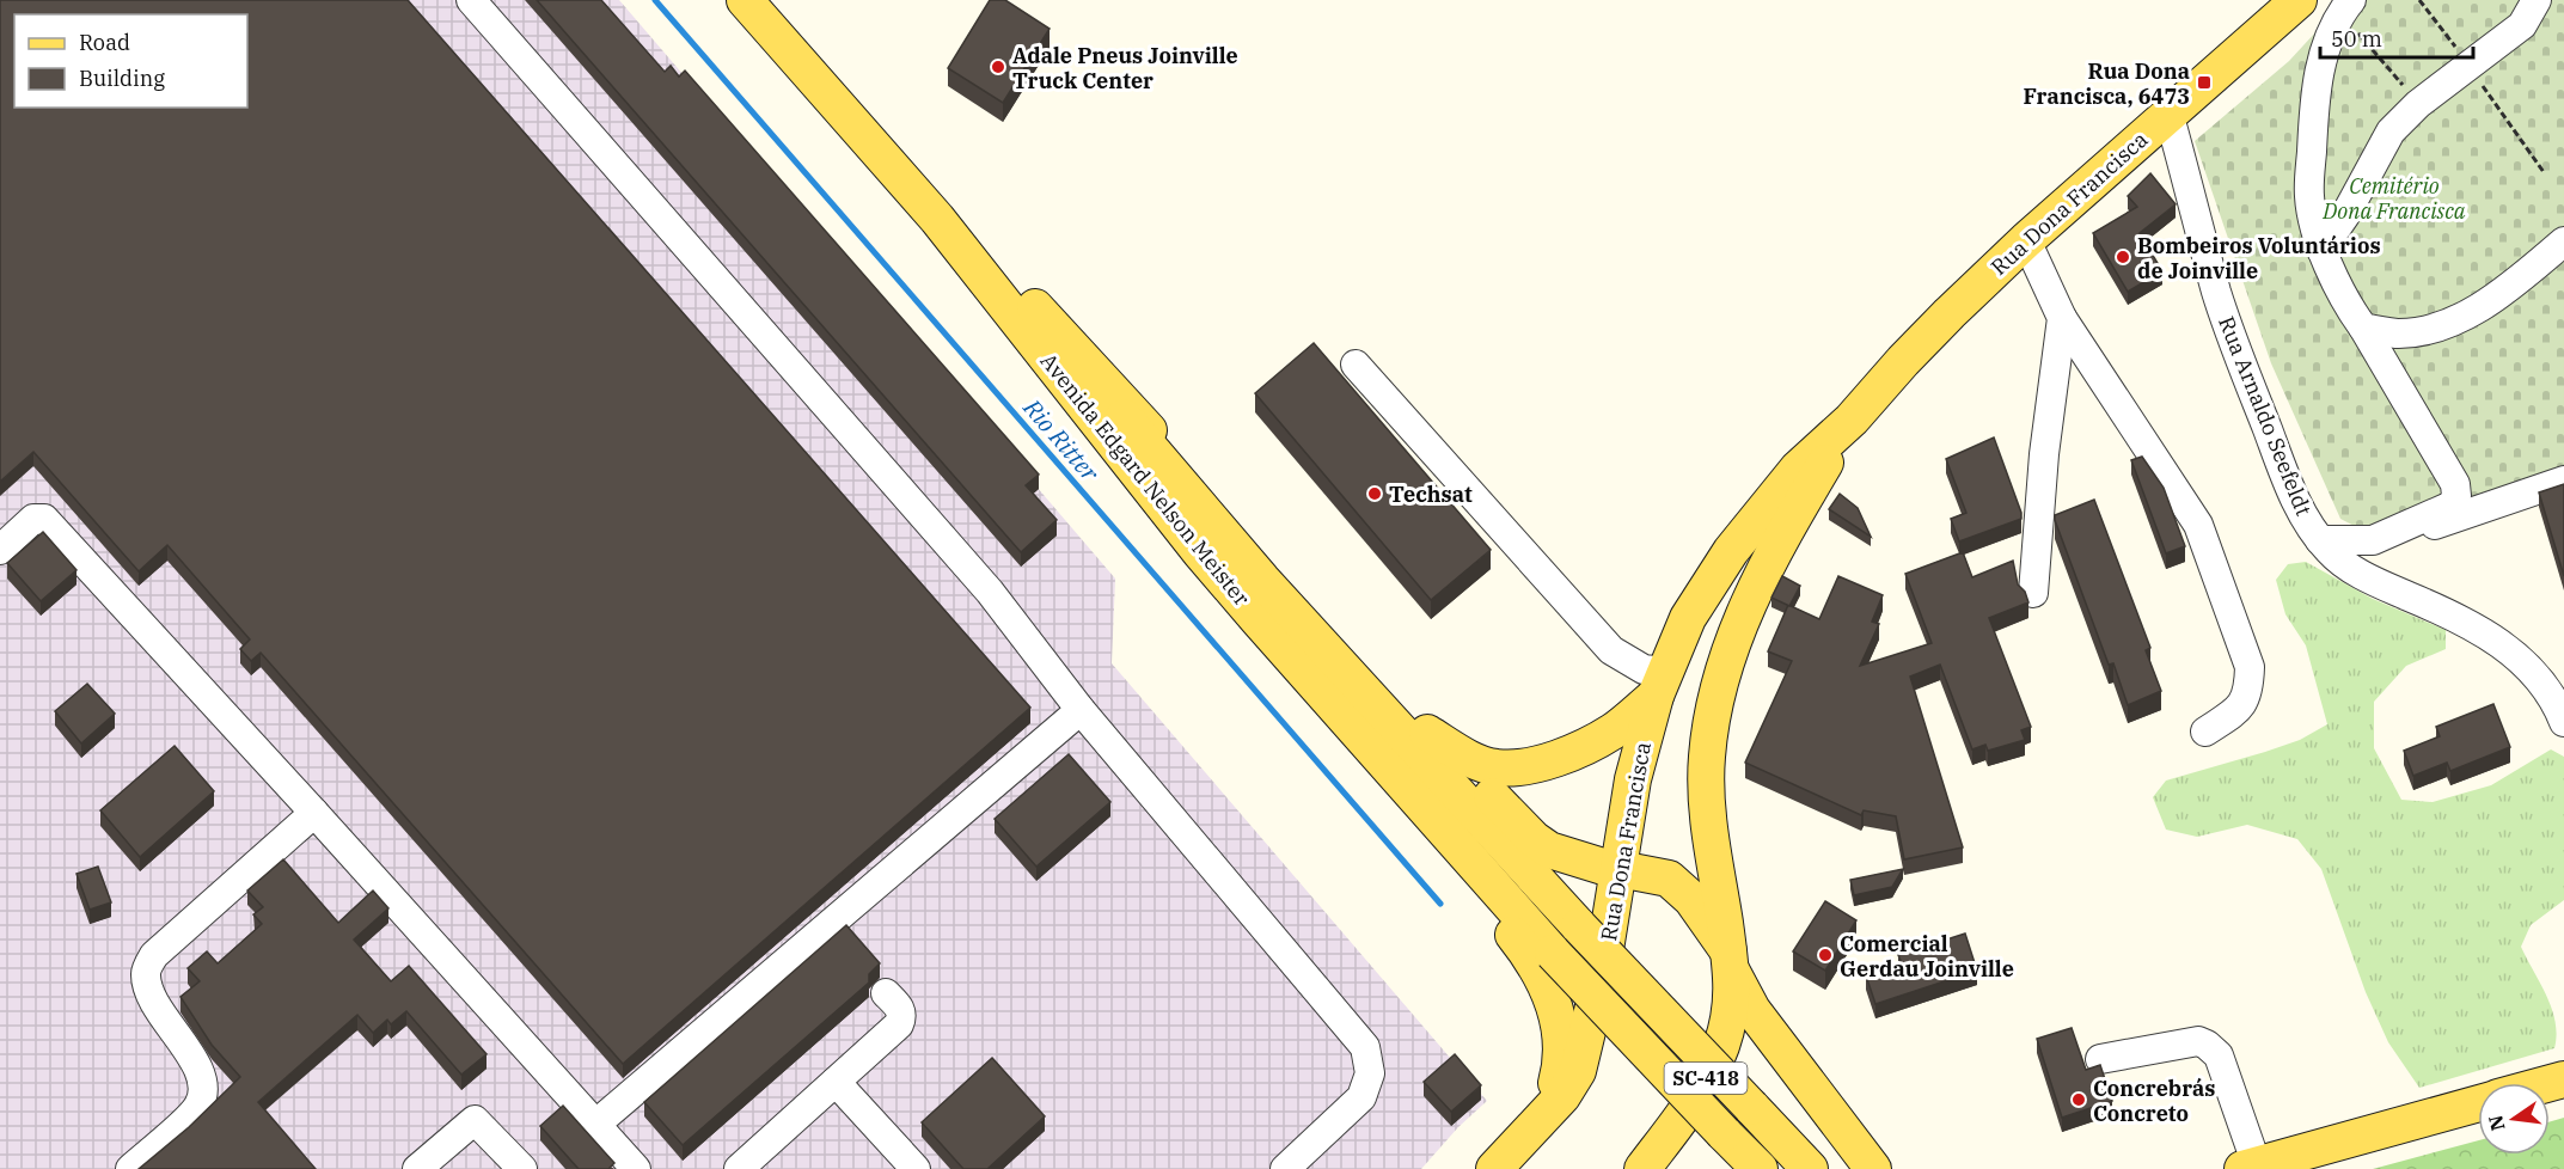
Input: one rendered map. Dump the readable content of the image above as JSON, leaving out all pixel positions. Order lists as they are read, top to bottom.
{
  "streets": {
    "main road": ["Rua Dona Francisca", "Avenida Edgard Nelson Meister", "SC-418"],
    "street": ["Rua Arnaldo Seefeldt"]
  },
  "crossings": [
    ["Rua Dona Francisca", "Rua Arnaldo Seefeldt"]
  ],
  "water": ["Rio Ritter"],
  "parks": ["Cemitério Dona Francisca"],
  "places": {
    "other": [
      "Adale Pneus Joinville Truck Center",
      "Bombeiros Voluntários de Joinville",
      "Techsat",
      "Comercial Gerdau Joinville",
      "Concrebrás Concreto"
    ],
    "transit": ["Rua Dona Francisca, 6473"]
  },
  "legend": ["Road", "Building"],
  "scale_bar": "50 m",
  "north": "left"
}
